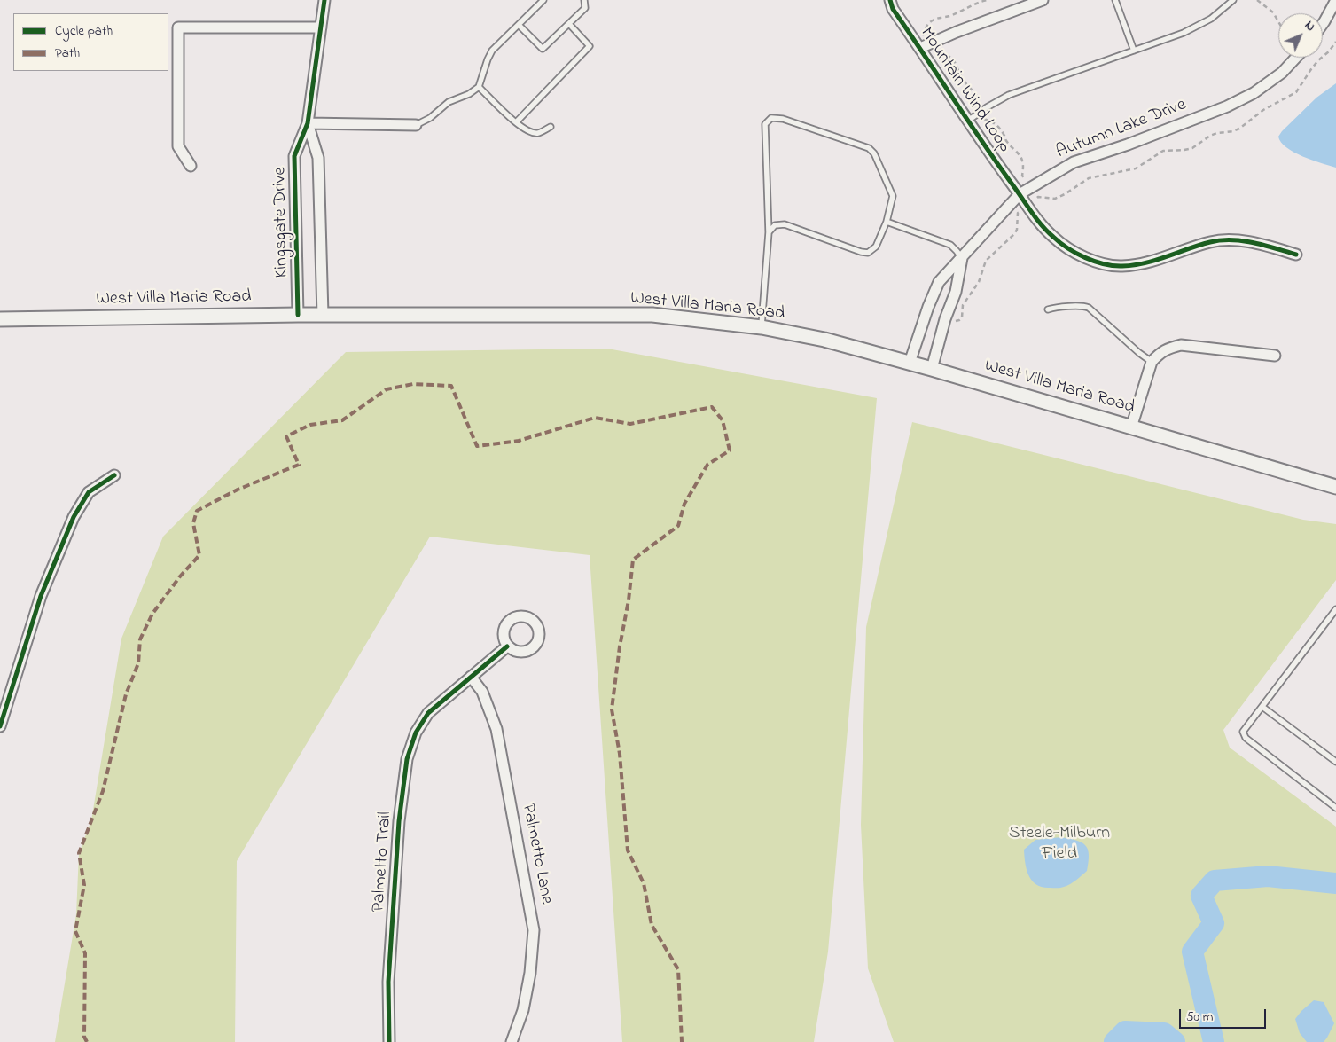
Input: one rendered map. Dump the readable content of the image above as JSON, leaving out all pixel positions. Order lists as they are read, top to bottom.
{
  "streets": {
    "main road": ["West Villa Maria Road"],
    "street": [
      "Mountain Wind Loop",
      "Autumn Lake Drive",
      "Kingsgate Drive",
      "Palmetto Lane",
      "Palmetto Trail"
    ]
  },
  "crossings": [
    ["Mountain Wind Loop", "Autumn Lake Drive"],
    ["Autumn Lake Drive", "West Villa Maria Road"],
    ["Kingsgate Drive", "West Villa Maria Road"],
    ["Palmetto Lane", "Palmetto Trail"]
  ],
  "parks": ["Steele-Milburn Field"],
  "legend": ["Cycle path", "Path"],
  "scale_bar": "50 m",
  "north": "top right"
}
